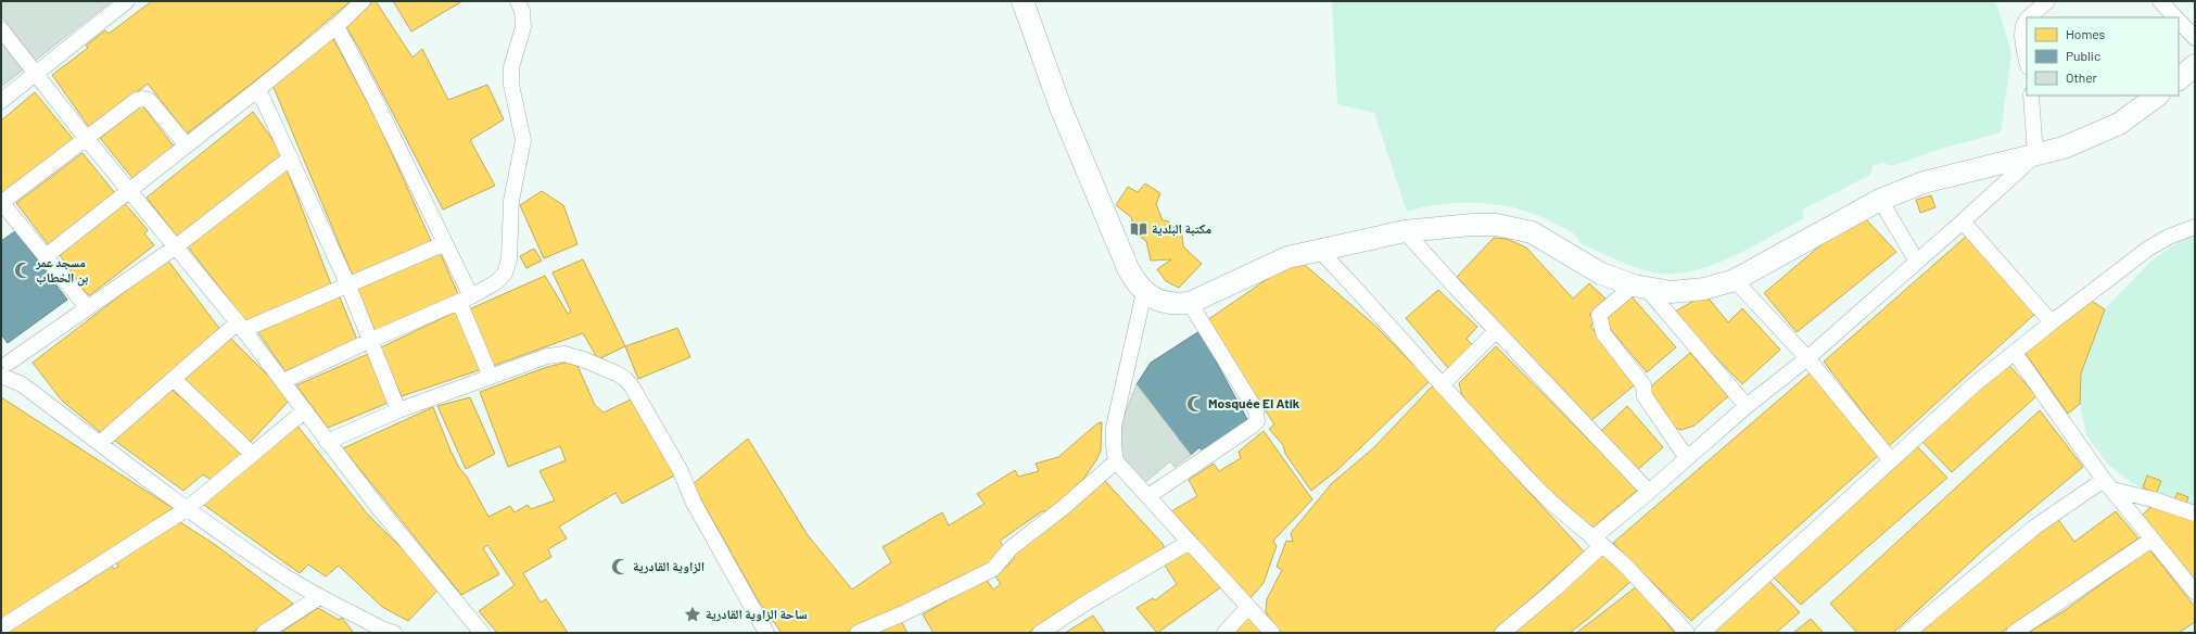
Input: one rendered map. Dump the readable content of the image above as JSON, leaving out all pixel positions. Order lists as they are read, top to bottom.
{
  "places": {
    "library": ["مكتبة البلدية"],
    "mosque": ["مسجد عمر بن الخطاب", "Mosquée El Atik", "الزاوية القادرية"],
    "place": ["ساحة الزاوية القادرية"]
  },
  "legend": ["Homes", "Public", "Other"]
}
